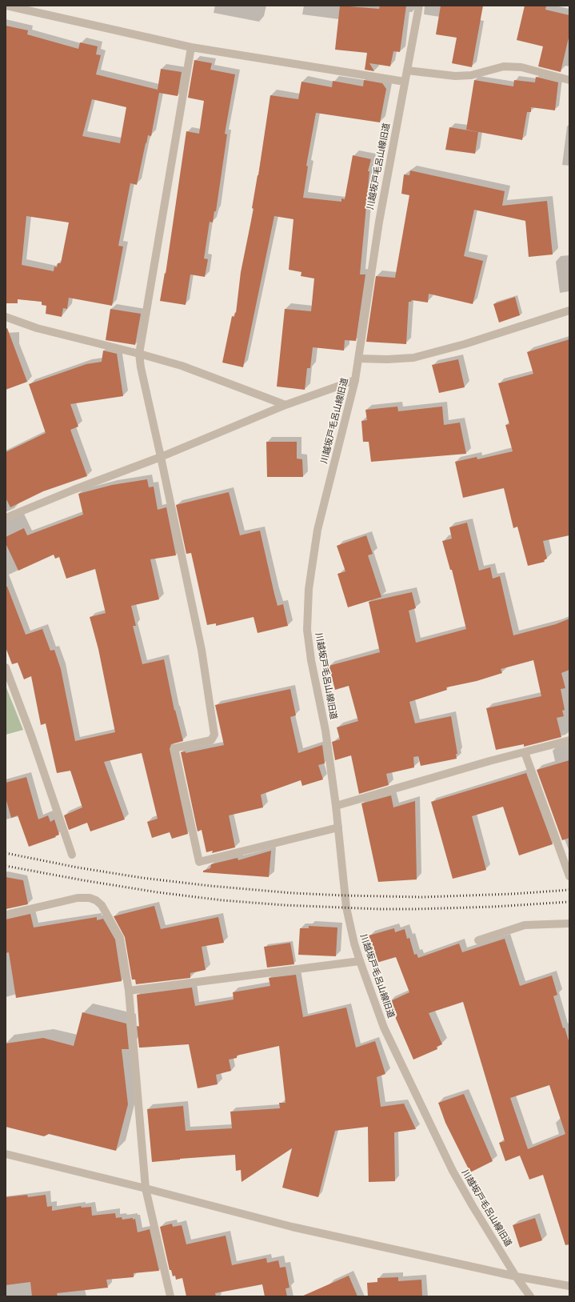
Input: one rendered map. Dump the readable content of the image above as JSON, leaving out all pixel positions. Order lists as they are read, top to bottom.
{
  "streets": {
    "street": ["川越坂戸毛呂山線旧道"]
  }
}
